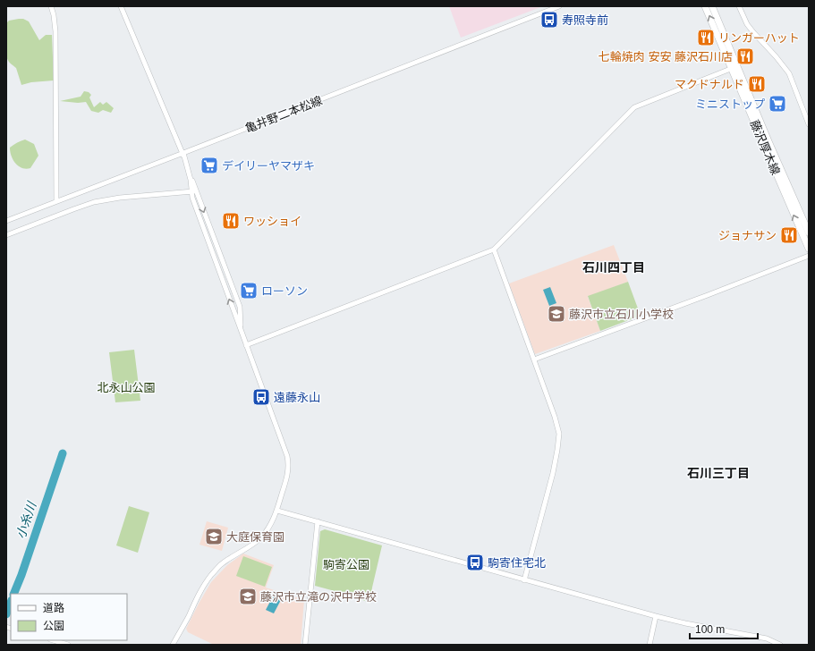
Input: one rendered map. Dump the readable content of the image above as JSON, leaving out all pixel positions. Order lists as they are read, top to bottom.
{
  "streets": {
    "main road": ["藤沢厚木線"],
    "street": ["亀井野二本松線"]
  },
  "districts": ["石川四丁目", "石川三丁目"],
  "water": ["小糸川"],
  "parks": ["北永山公園", "駒寄公園"],
  "places": {
    "bus stop": ["寿照寺前", "遠藤永山", "駒寄住宅北"],
    "restaurant": [
      "リンガーハット",
      "七輪焼肉 安安 藤沢石川店",
      "マクドナルド",
      "ワッショイ",
      "ジョナサン"
    ],
    "supermarket": ["ミニストップ", "デイリーヤマザキ", "ローソン"],
    "school or university": ["藤沢市立石川小学校", "大庭保育園", "藤沢市立滝の沢中学校"]
  },
  "legend": ["道路", "公園"],
  "scale_bar": "100 m"
}
